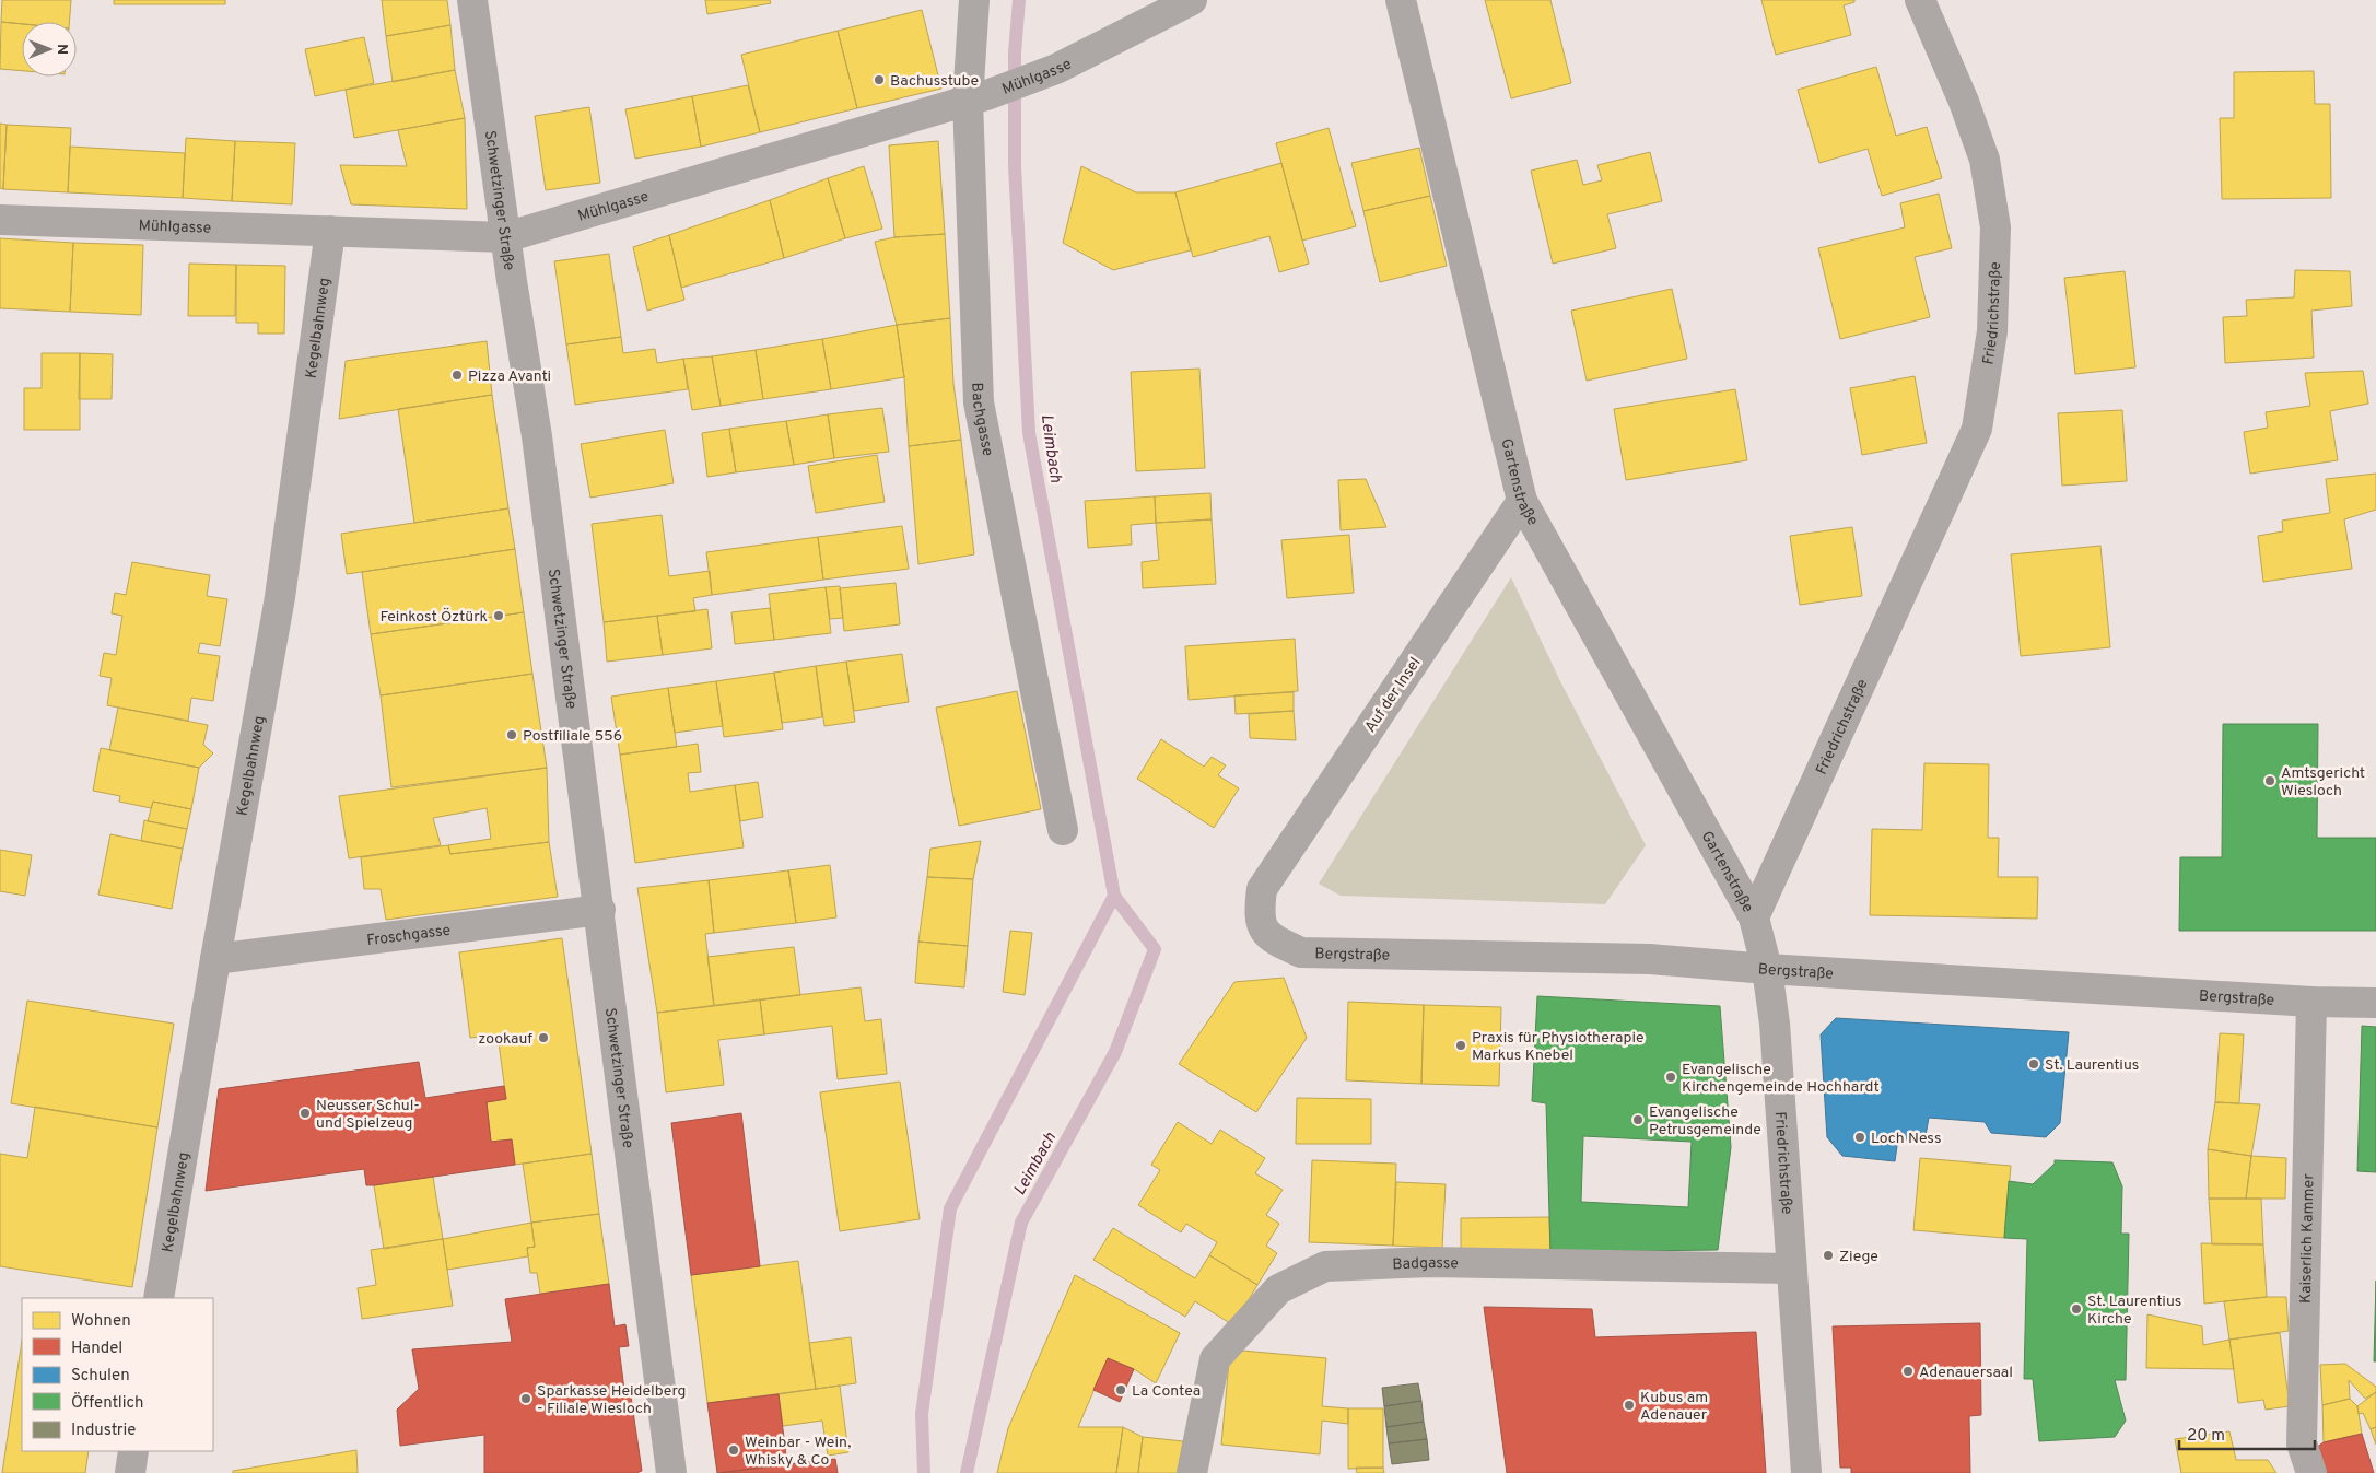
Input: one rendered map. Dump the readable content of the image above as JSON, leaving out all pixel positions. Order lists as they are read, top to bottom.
{
  "streets": {
    "street": [
      "Mühlgasse",
      "Schwetzinger Straße",
      "Friedrichstraße",
      "Kegelbahnweg",
      "Bachgasse",
      "Gartenstraße",
      "Auf der Insel",
      "Froschgasse",
      "Bergstraße",
      "Kaiserlich Kammer",
      "Badgasse"
    ]
  },
  "crossings": [
    ["Mühlgasse", "Schwetzinger Straße"],
    ["Mühlgasse", "Kegelbahnweg"],
    ["Mühlgasse", "Bachgasse"],
    ["Schwetzinger Straße", "Froschgasse"],
    ["Friedrichstraße", "Gartenstraße"],
    ["Friedrichstraße", "Bergstraße"],
    ["Friedrichstraße", "Badgasse"],
    ["Kegelbahnweg", "Froschgasse"],
    ["Gartenstraße", "Auf der Insel"],
    ["Auf der Insel", "Bergstraße"],
    ["Bergstraße", "Kaiserlich Kammer"]
  ],
  "water": ["Leimbach"],
  "places": [
    "Bachusstube",
    "Pizza Avanti",
    "Feinkost Öztürk",
    "Postfiliale 556",
    "Amtsgericht Wiesloch",
    "zookauf",
    "Praxis für Physiotherapie Markus Knebel",
    "St. Laurentius",
    "Evangelische Kirchengemeinde Hochhardt",
    "Neusser Schul- und Spielzeug",
    "Evangelische Petrusgemeinde",
    "Loch Ness",
    "Ziege",
    "St. Laurentius Kirche",
    "Adenauersaal",
    "La Contea",
    "Sparkasse Heidelberg - Filiale Wiesloch",
    "Kubus am Adenauer",
    "Weinbar - Wein, Whisky & Co"
  ],
  "legend": [
    "Wohnen",
    "Handel",
    "Schulen",
    "Öffentlich",
    "Industrie"
  ],
  "scale_bar": "20 m",
  "north": "right"
}
